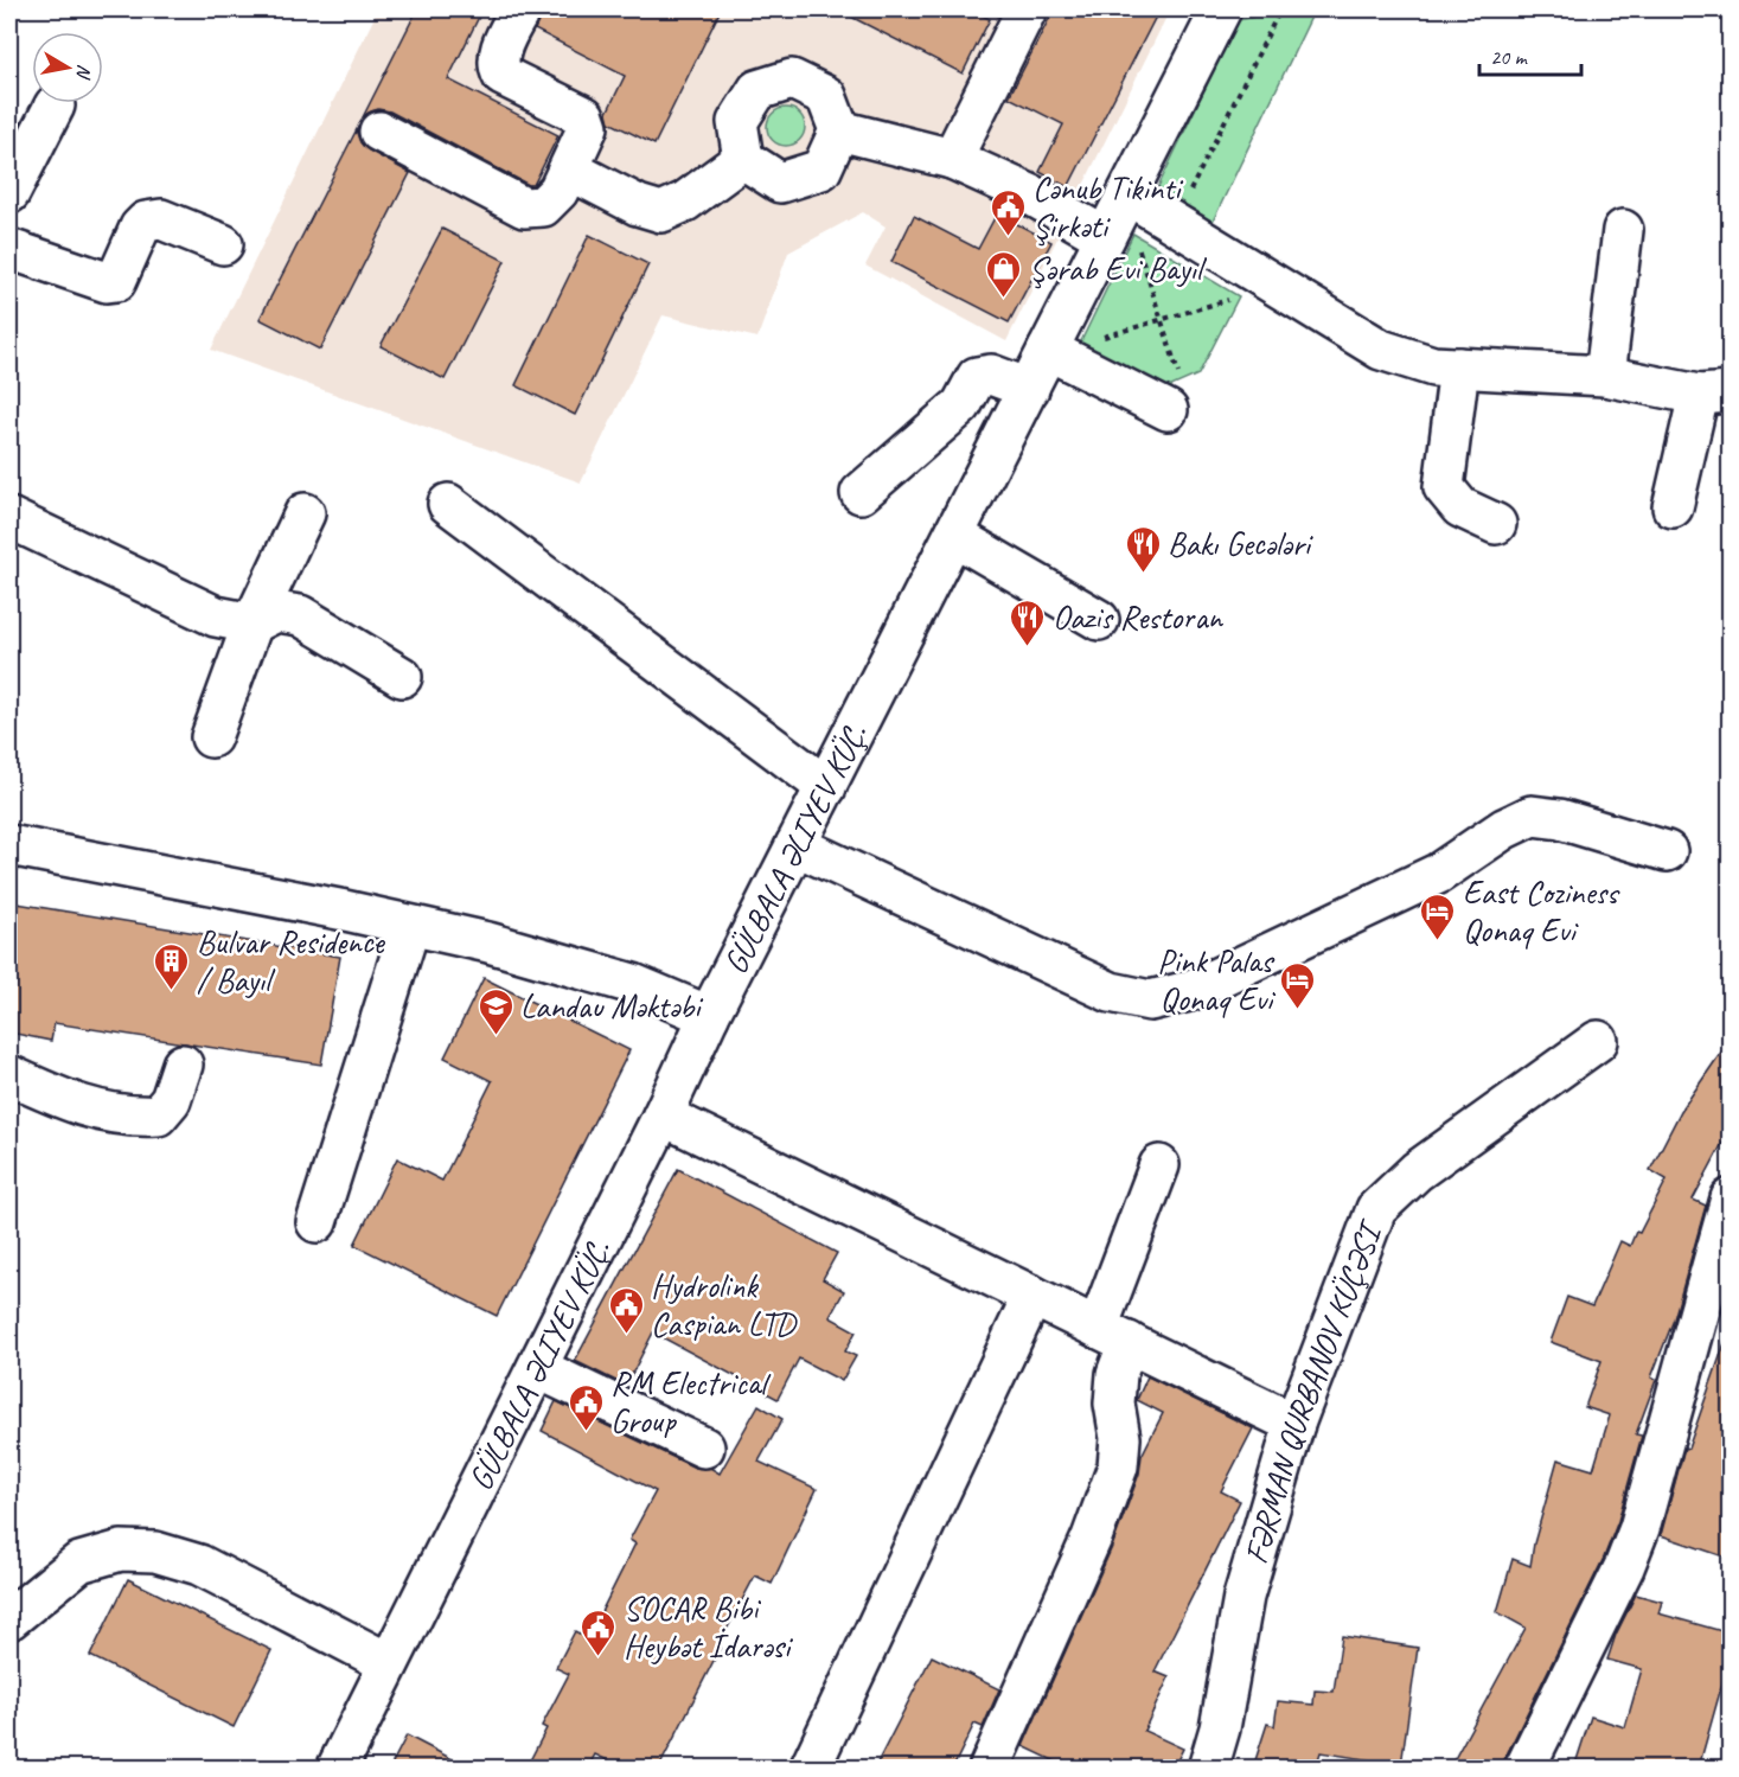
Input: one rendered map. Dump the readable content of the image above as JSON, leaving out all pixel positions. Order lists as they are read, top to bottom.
{
  "streets": {
    "street": ["GÜLBALA ƏLIYEV KÜÇ.", "FƏRMAN QURBANOV KÜÇƏSI"]
  },
  "places": {
    "public building": [
      "Cənub Tikinti Şirkəti",
      "Hydrolink Caspian LTD",
      "RM Electrical Group",
      "SOCAR Bibi Heybət İdarəsi"
    ],
    "shop": ["Şərab Evi Bayıl"],
    "restaurant": ["Bakı Gecələri", "Oazis Restoran"],
    "hotel": ["East Coziness Qonaq Evi", "Pink Palas Qonaq Evi"],
    "building": ["Bulvar Residence / Bayıl"],
    "school or university": ["Landau Məktəbi"]
  },
  "scale_bar": "20 m",
  "north": "right"
}
